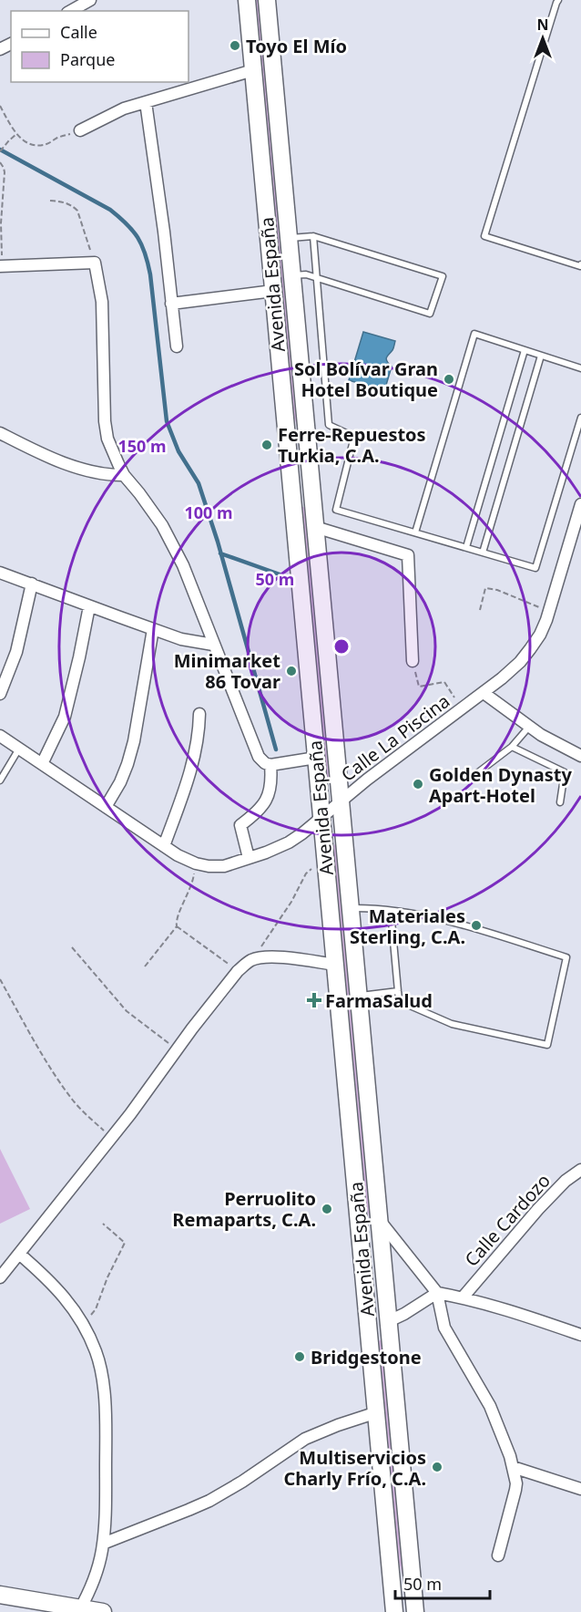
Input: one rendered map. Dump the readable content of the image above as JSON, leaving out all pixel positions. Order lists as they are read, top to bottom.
{
  "streets": {
    "main road": ["Avenida España"],
    "street": ["Calle La Piscina", "Calle Cardozo"]
  },
  "crossings": [
    ["Avenida España", "Calle La Piscina"]
  ],
  "places": {
    "other": [
      "Toyo El Mío",
      "Sol Bolívar Gran Hotel Boutique",
      "Ferre-Repuestos Turkia, C.A.",
      "Minimarket 86 Tovar",
      "Golden Dynasty Apart-Hotel",
      "Materiales Sterling, C.A.",
      "Perruolito Remaparts, C.A.",
      "Bridgestone",
      "Multiservicios Charly Frío, C.A."
    ],
    "health": ["FarmaSalud"]
  },
  "legend": ["Calle", "Parque"],
  "scale_bar": "50 m",
  "north": "top",
  "rings": ["150 m", "100 m", "50 m"]
}
